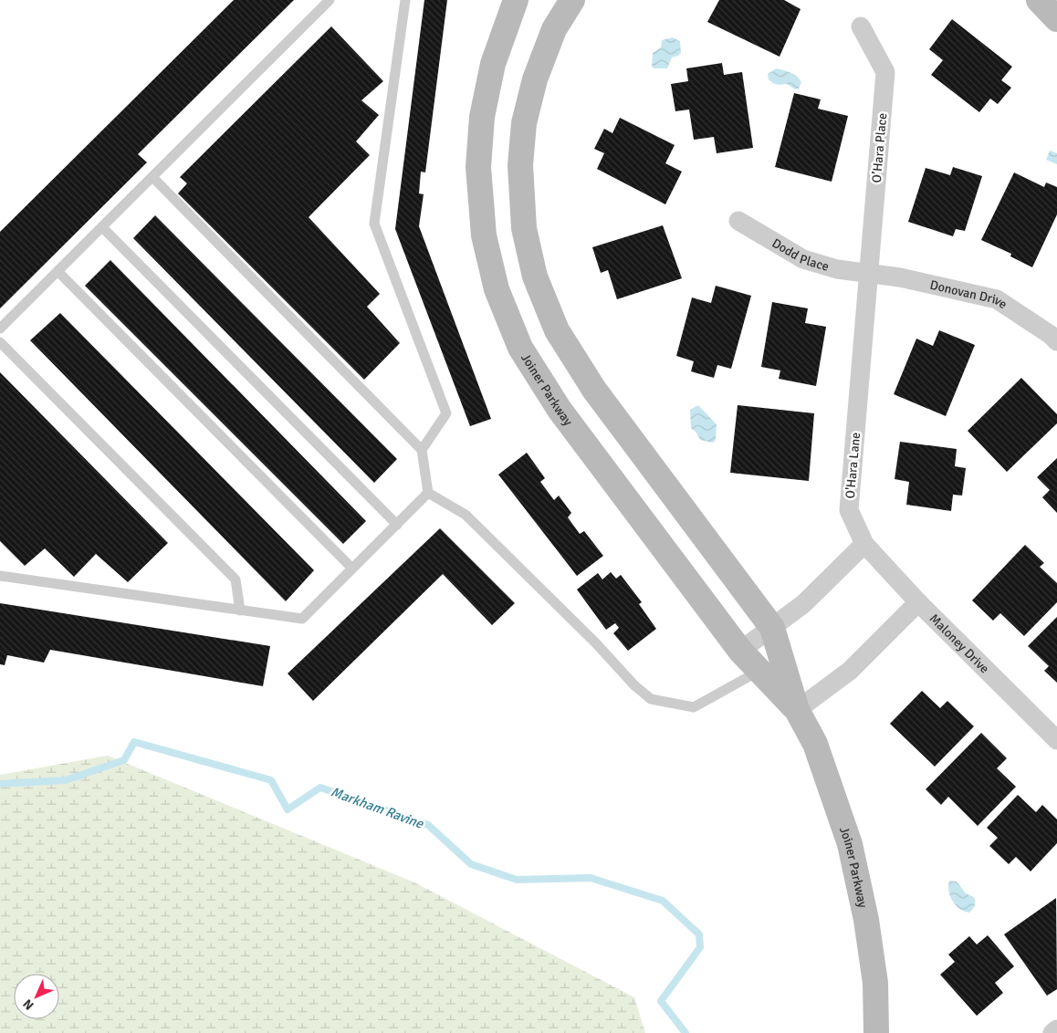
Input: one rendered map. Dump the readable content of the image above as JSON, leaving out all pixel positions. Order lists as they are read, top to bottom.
{
  "streets": {
    "street": [
      "O’Hara Place",
      "Dodd Place",
      "Donovan Drive",
      "Joiner Parkway",
      "O'Hara Lane",
      "Maloney Drive"
    ]
  },
  "crossings": [
    ["O’Hara Place", "Dodd Place"],
    ["O’Hara Place", "Donovan Drive"],
    ["O’Hara Place", "O'Hara Lane"],
    ["Dodd Place", "Donovan Drive"],
    ["Dodd Place", "O'Hara Lane"],
    ["Donovan Drive", "O'Hara Lane"],
    ["O'Hara Lane", "Maloney Drive"]
  ],
  "water": ["Markham Ravine"],
  "north": "bottom left"
}
